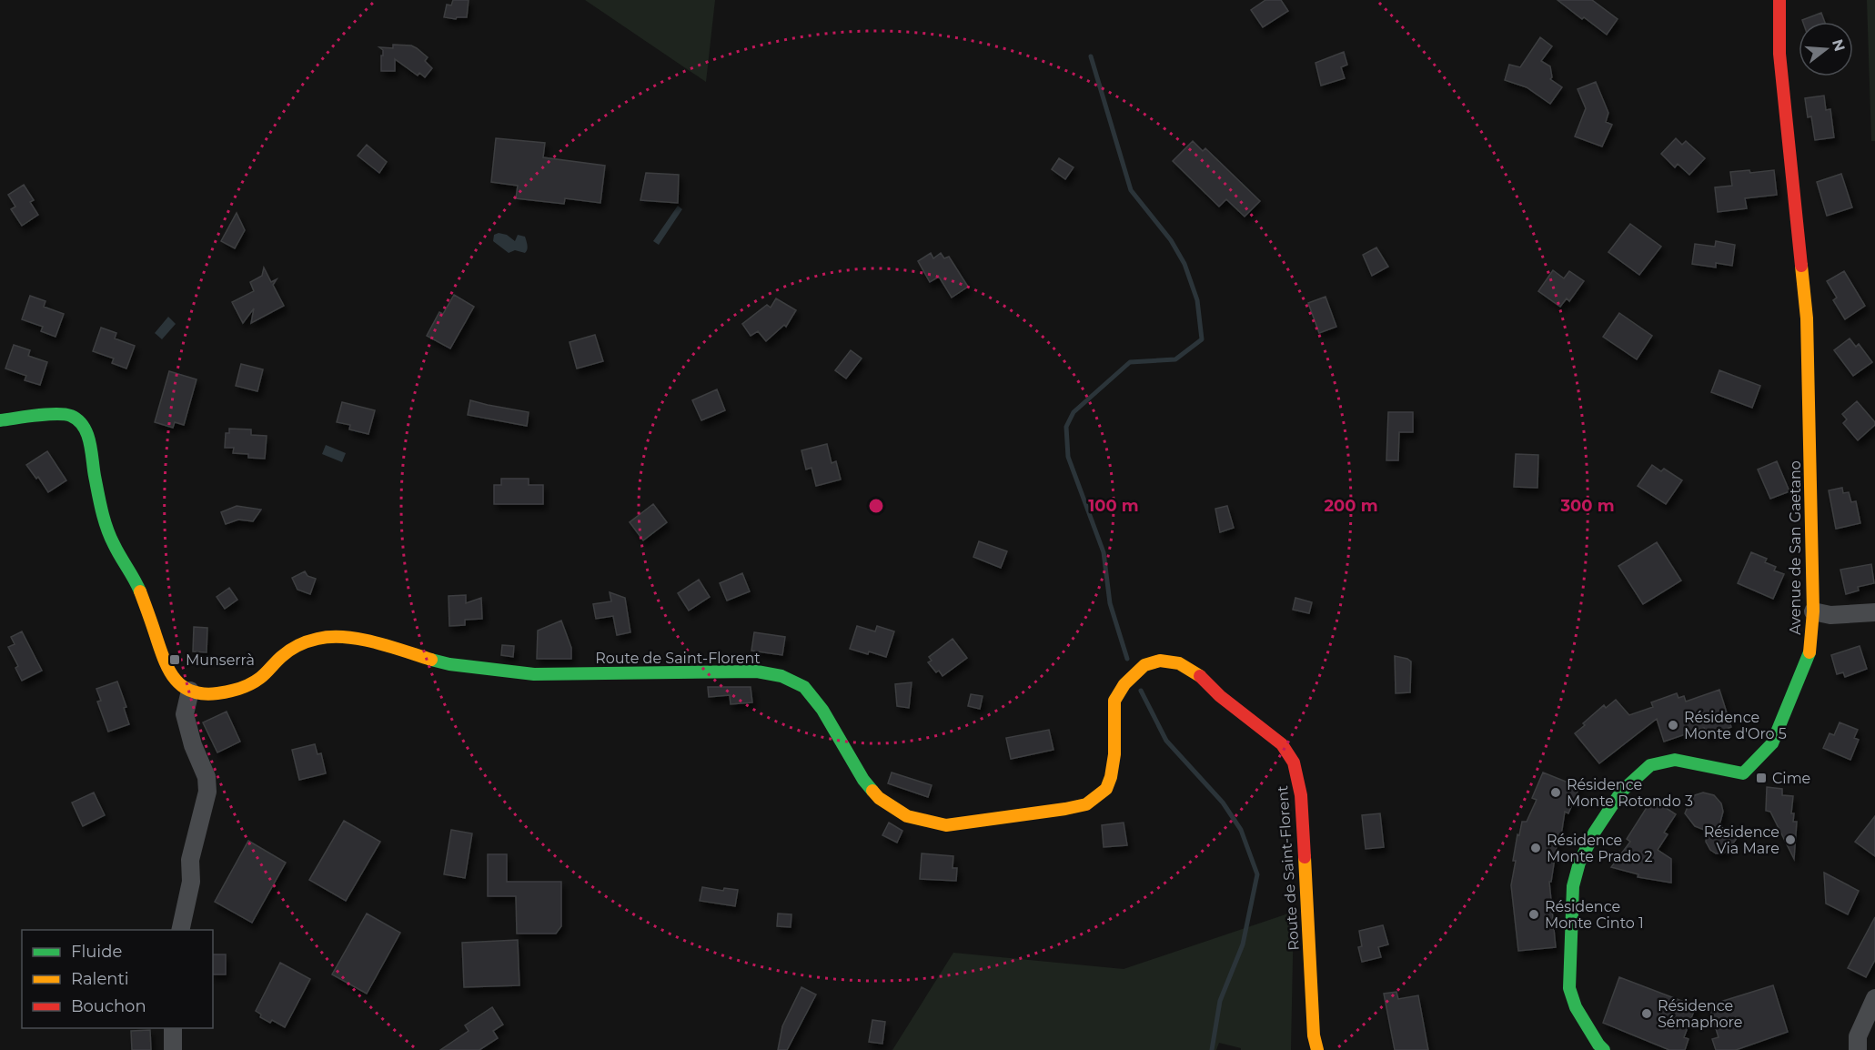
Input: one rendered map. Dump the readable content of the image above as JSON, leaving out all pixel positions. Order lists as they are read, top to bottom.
{
  "streets": {
    "main road": ["Avenue de San Gaetano", "Route de Saint-Florent"]
  },
  "places": {
    "transit": ["Munserrà", "Cime"],
    "other": [
      "Résidence Monte d'Oro 5",
      "Résidence Monte Rotondo 3",
      "Résidence Via Mare",
      "Résidence Monte Prado 2",
      "Résidence Monte Cinto 1",
      "Résidence Sémaphore"
    ]
  },
  "legend": ["Fluide", "Ralenti", "Bouchon"],
  "north": "right",
  "rings": ["100 m", "200 m", "300 m"]
}
